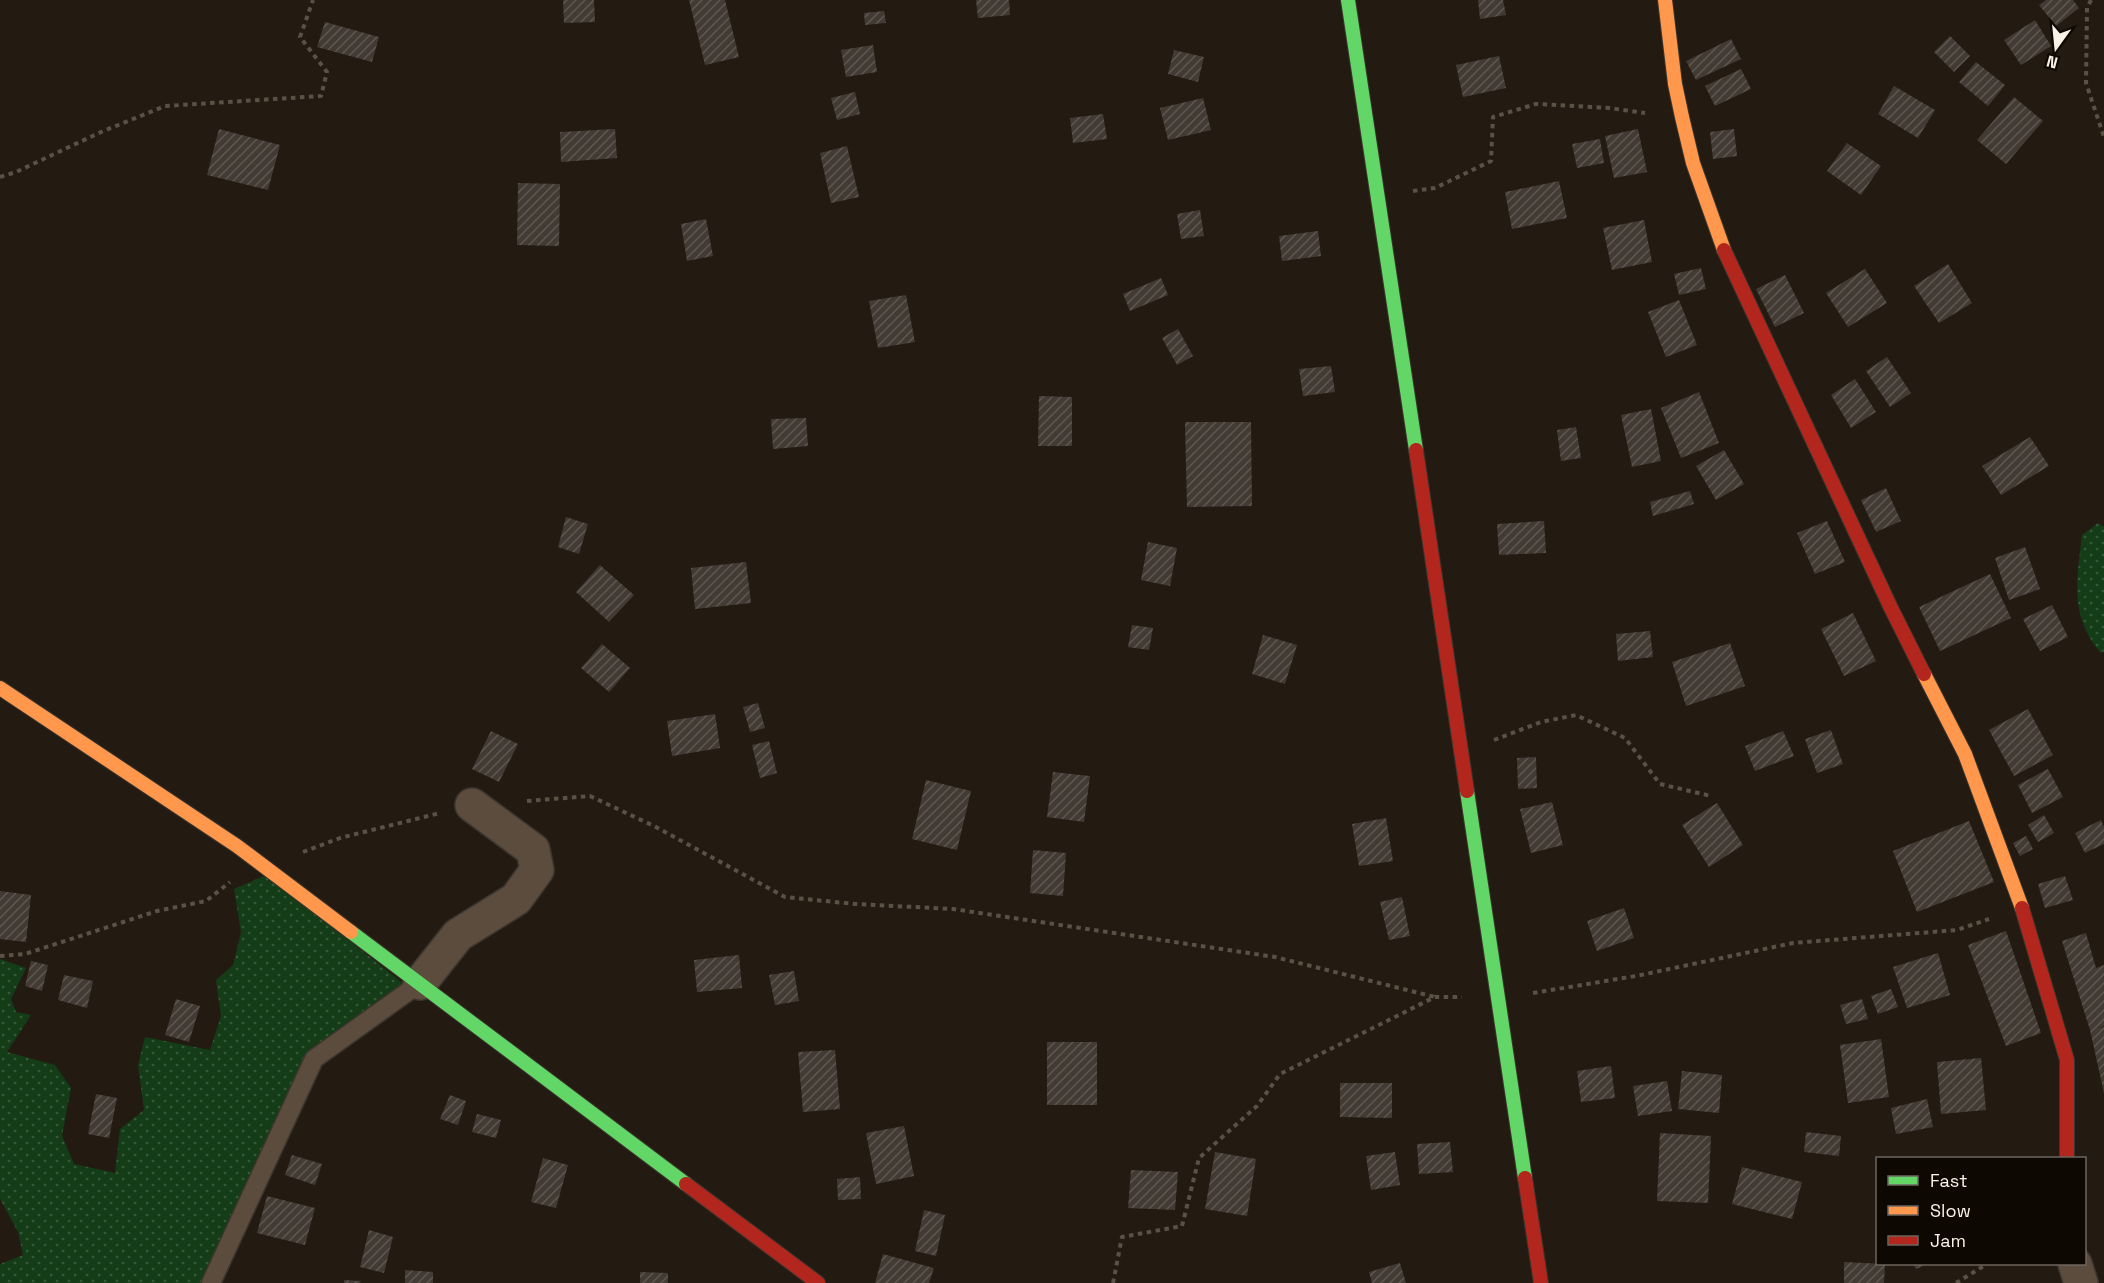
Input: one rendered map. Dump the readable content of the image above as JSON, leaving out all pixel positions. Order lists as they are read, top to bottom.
{
  "legend": ["Fast", "Slow", "Jam"],
  "north": "bottom"
}
